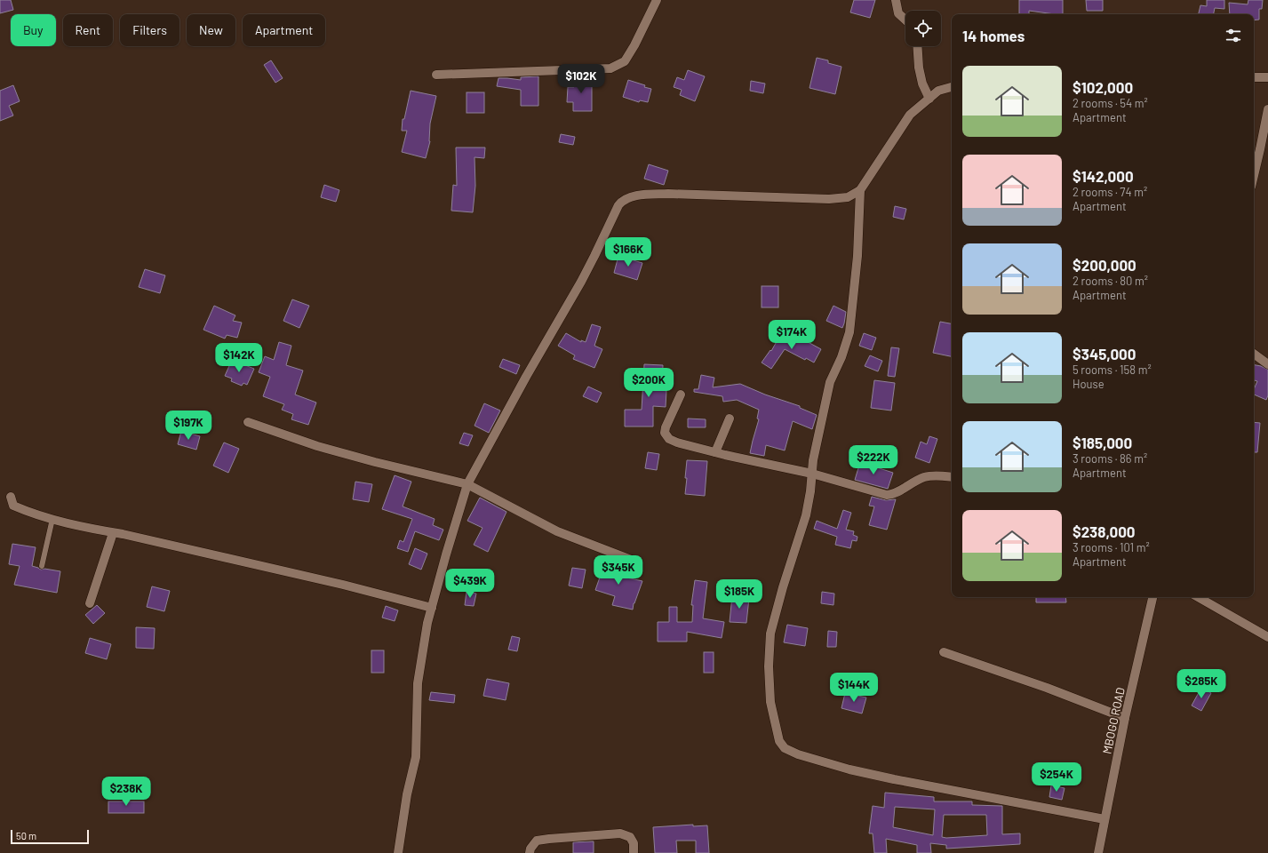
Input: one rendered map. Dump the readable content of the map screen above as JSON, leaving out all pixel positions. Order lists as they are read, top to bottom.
{
  "streets": {
    "street": ["MBOGO ROAD"]
  },
  "scale_bar": "50 m",
  "page": {
    "chip": [
      "Buy",
      "Rent",
      "Filters",
      "New",
      "Apartment"
    ],
    "heading": "14 homes",
    "list": [
      {
        "name": "$102,000",
        "note": "2 rooms · 54 m² · Apartment"
      },
      {
        "name": "$142,000",
        "note": "2 rooms · 74 m² · Apartment"
      },
      {
        "name": "$200,000",
        "note": "2 rooms · 80 m² · Apartment"
      },
      {
        "name": "$345,000",
        "note": "5 rooms · 158 m² · House"
      },
      {
        "name": "$185,000",
        "note": "3 rooms · 86 m² · Apartment"
      },
      {
        "name": "$238,000",
        "note": "3 rooms · 101 m² · Apartment"
      }
    ],
    "price": [
      "$102K",
      "$166K",
      "$174K",
      "$142K",
      "$200K",
      "$197K",
      "$222K",
      "$345K",
      "$439K",
      "$185K",
      "$285K",
      "$144K",
      "$254K",
      "$238K"
    ],
    "scale": "50 m"
  }
}
